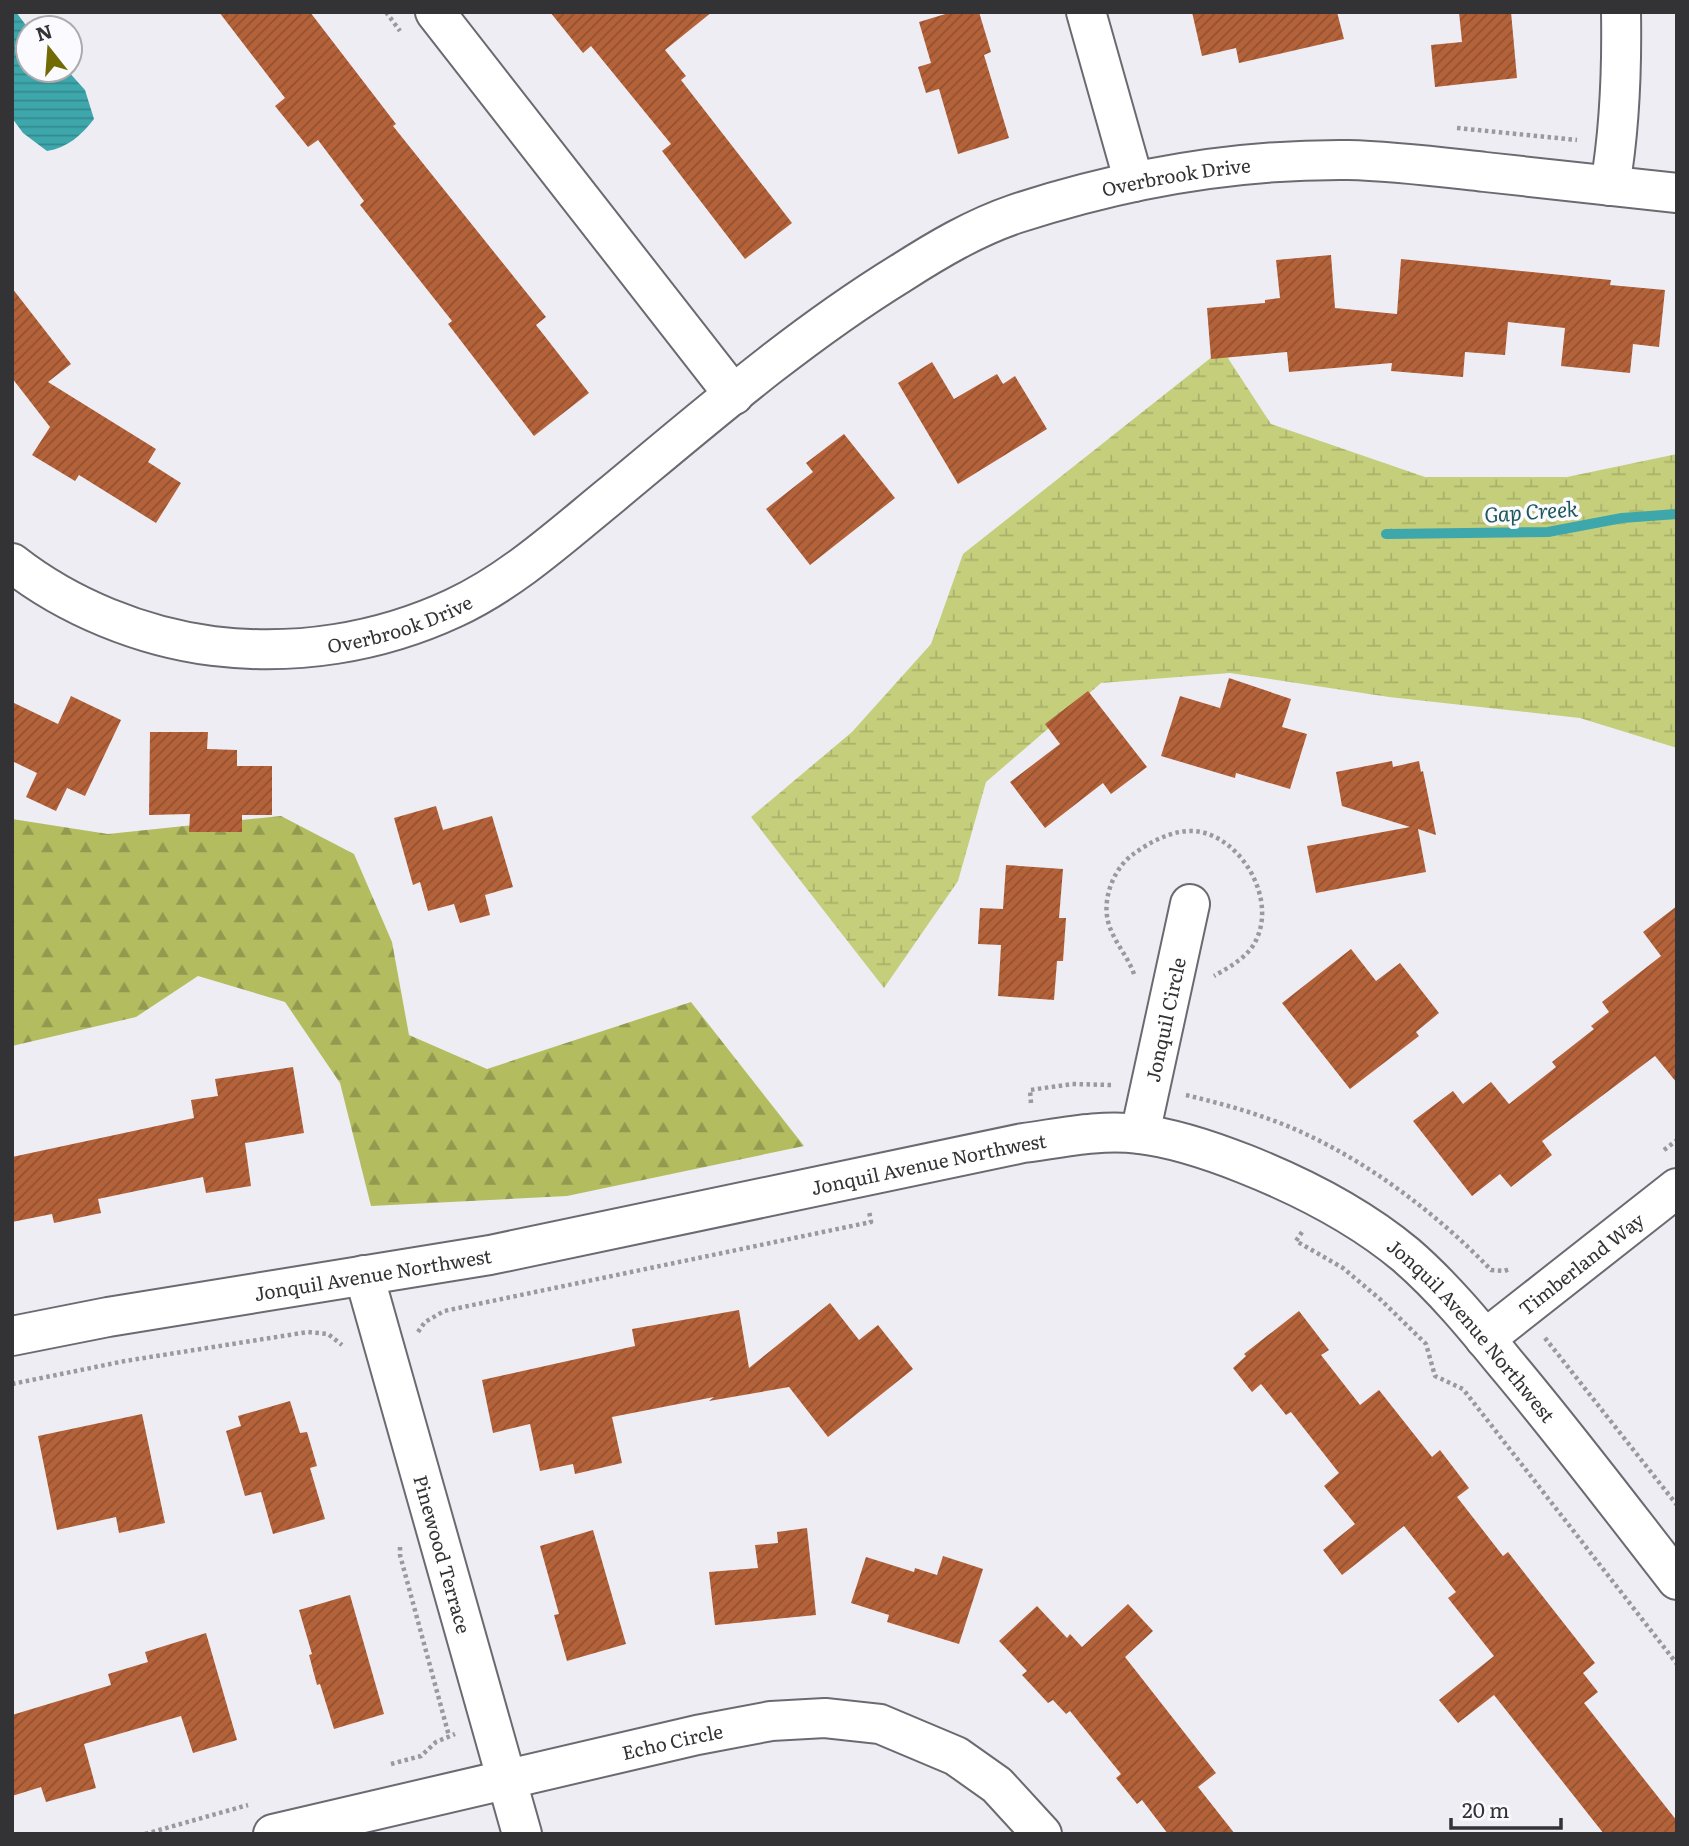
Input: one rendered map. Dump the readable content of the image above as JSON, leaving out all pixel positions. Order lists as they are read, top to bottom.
{
  "streets": {
    "street": [
      "Overbrook Drive",
      "Jonquil Circle",
      "Jonquil Avenue Northwest",
      "Timberland Way",
      "Pinewood Terrace",
      "Echo Circle"
    ]
  },
  "crossings": [
    ["Jonquil Circle", "Jonquil Avenue Northwest"],
    ["Jonquil Avenue Northwest", "Timberland Way"],
    ["Jonquil Avenue Northwest", "Pinewood Terrace"],
    ["Pinewood Terrace", "Echo Circle"]
  ],
  "water": ["Gap Creek"],
  "scale_bar": "20 m",
  "north": "top"
}
